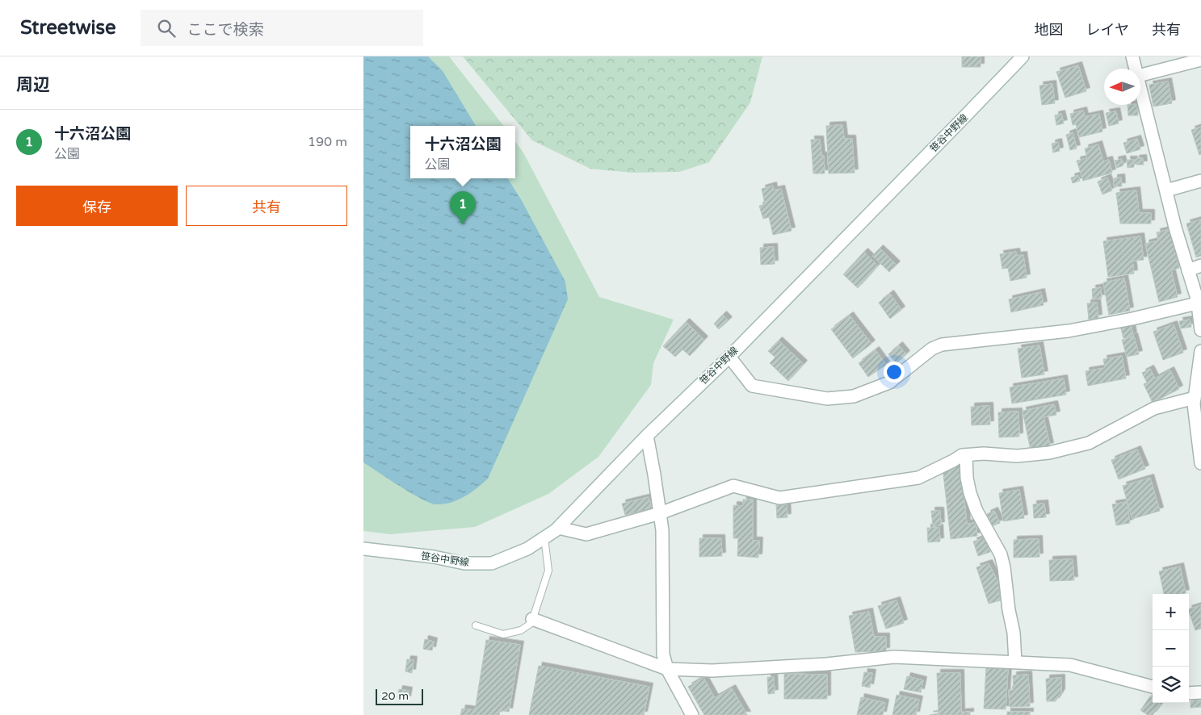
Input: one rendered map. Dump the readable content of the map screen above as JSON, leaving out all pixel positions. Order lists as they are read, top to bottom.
{
  "streets": {
    "street": ["笹谷中野線"]
  },
  "scale_bar": "20 m",
  "north": "left",
  "page": {
    "header": "Streetwise",
    "search": "ここで検索",
    "nav": ["地図", "レイヤ", "共有"],
    "heading": "周辺",
    "list": [
      {
        "mark": "1",
        "name": "十六沼公園",
        "note": "公園",
        "value": "190 m"
      }
    ],
    "popup": ["十六沼公園", "公園"],
    "buttons": ["保存", "共有"],
    "pins": "1",
    "map_buttons": ["+", "−"],
    "scale": "20 m"
  }
}
